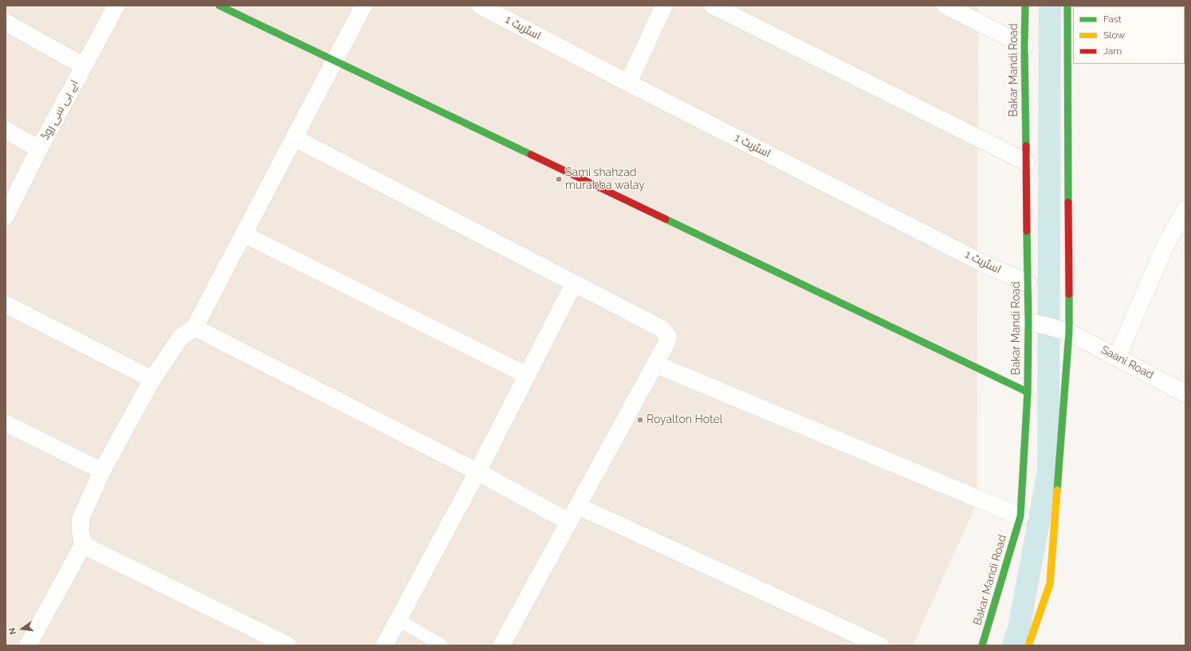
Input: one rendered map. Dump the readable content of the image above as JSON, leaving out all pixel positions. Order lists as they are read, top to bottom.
{
  "streets": {
    "street": [
      "اسٹریٹ 1",
      "Bakar Mandi Road",
      "اے بی سی روڈ",
      "Saani Road"
    ]
  },
  "crossings": [
    ["اسٹریٹ 1", "Bakar Mandi Road"],
    ["Bakar Mandi Road", "Saani Road"]
  ],
  "places": ["Sami shahzad murabba walay", "Royalton Hotel"],
  "legend": ["Fast", "Slow", "Jam"],
  "north": "left"
}
